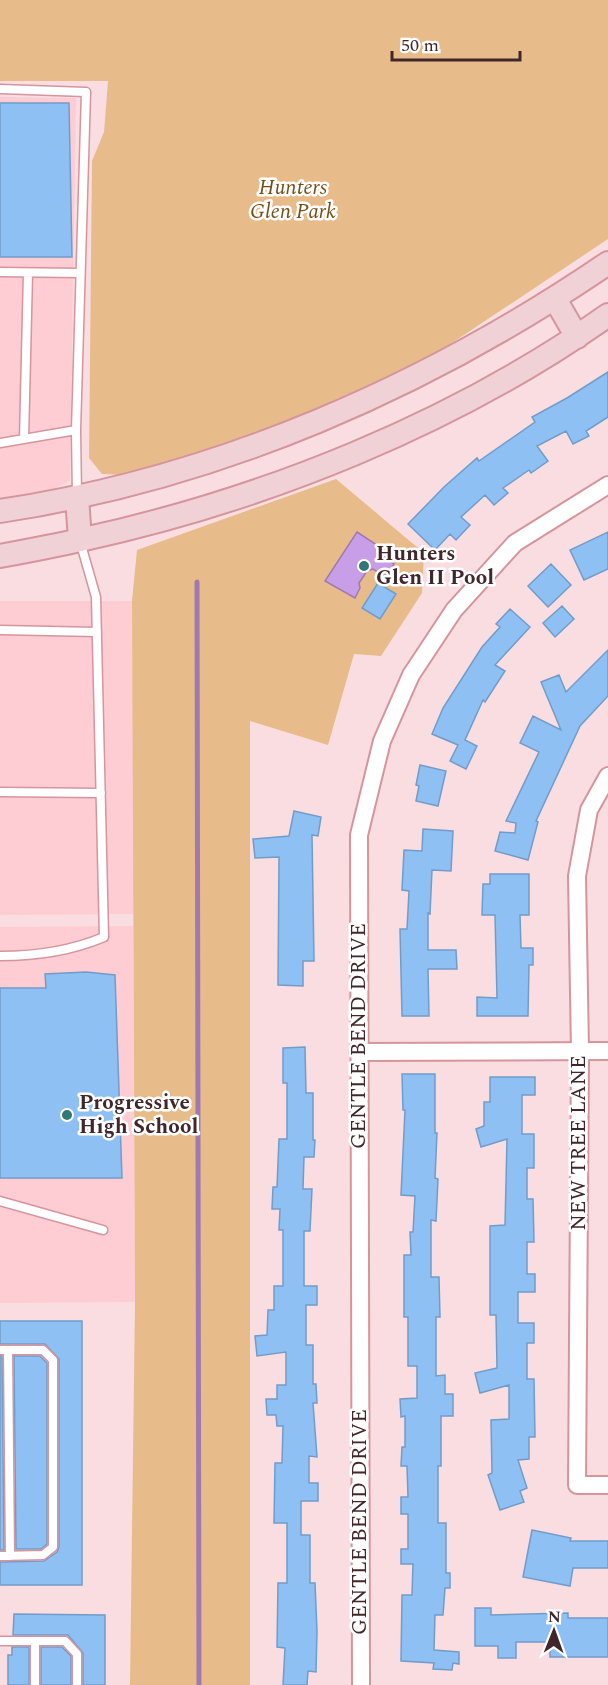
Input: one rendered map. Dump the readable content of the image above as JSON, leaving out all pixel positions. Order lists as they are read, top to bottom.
{
  "streets": {
    "street": ["GENTLE BEND DRIVE", "NEW TREE LANE"]
  },
  "parks": ["Hunters Glen Park"],
  "places": ["Hunters Glen II Pool", "Progressive High School"],
  "scale_bar": "50 m",
  "north": "top"
}
